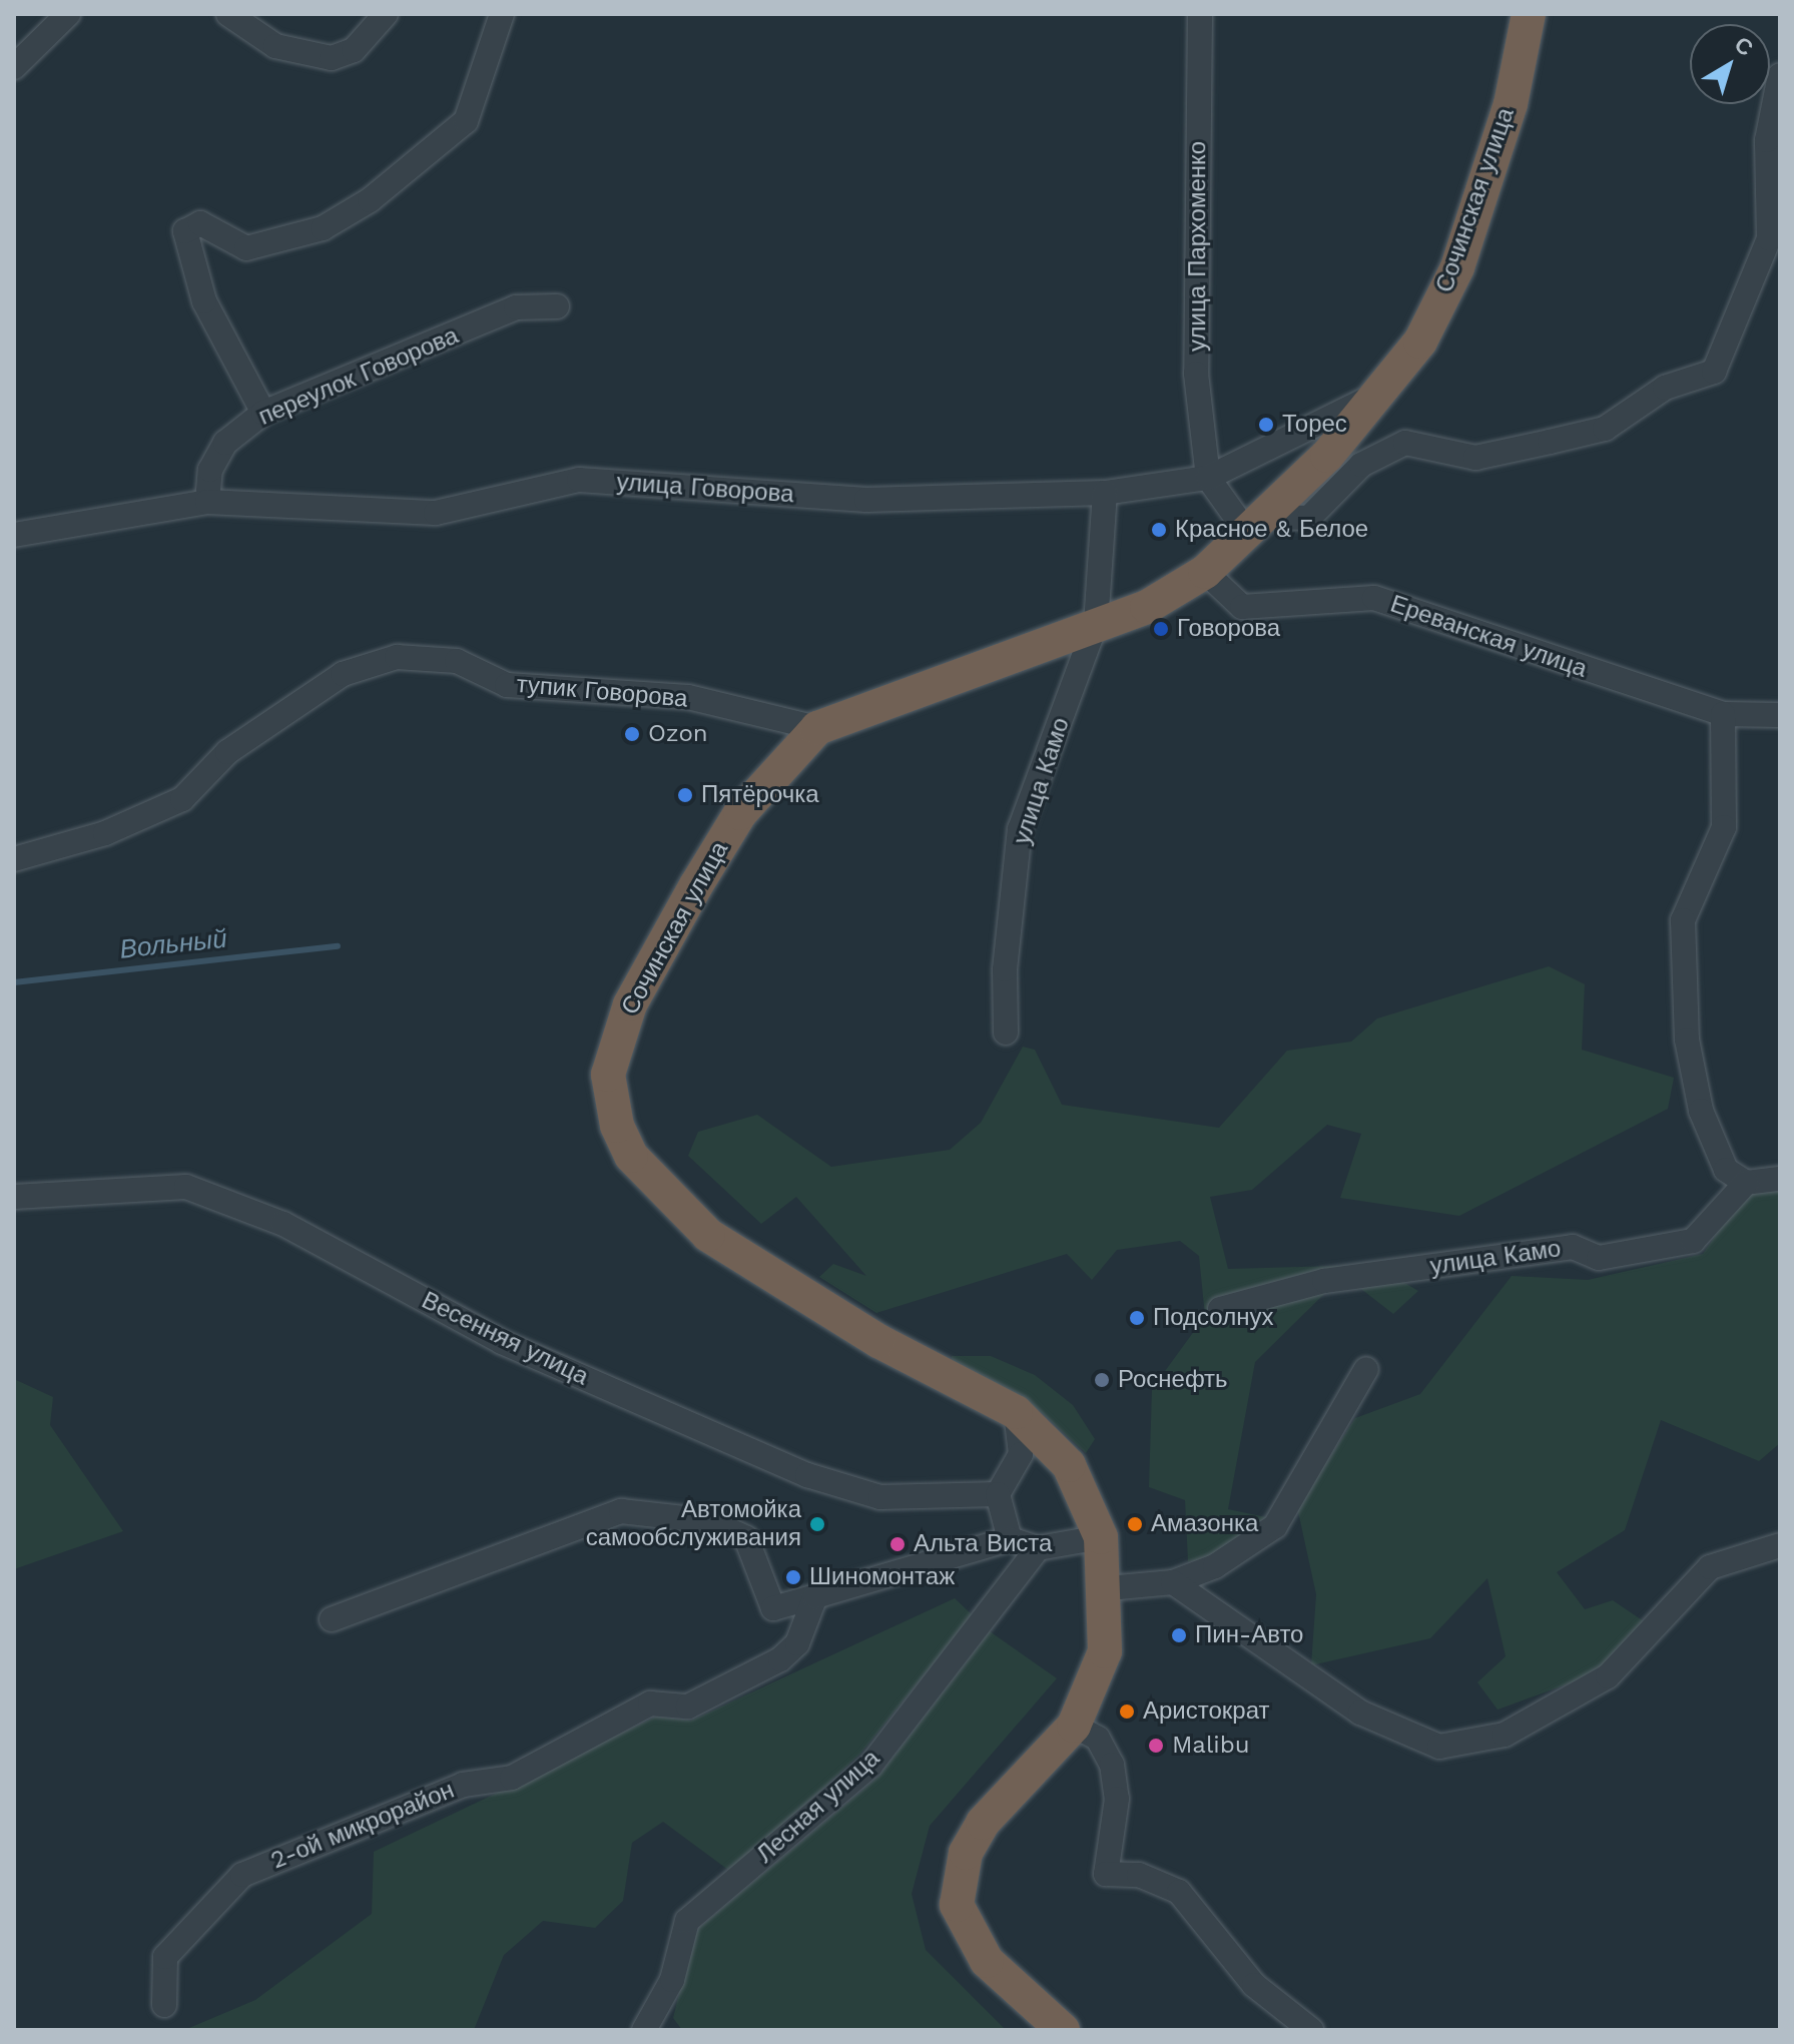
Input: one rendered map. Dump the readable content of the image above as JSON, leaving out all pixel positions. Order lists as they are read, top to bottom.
{
  "streets": {
    "highway": ["Сочинская улица"],
    "street": [
      "улица Пархоменко",
      "переулок Говорова",
      "улица Говорова",
      "Ереванская улица",
      "тупик Говорова",
      "улица Камо",
      "Весенняя улица",
      "Лесная улица",
      "2-ой микрорайон"
    ]
  },
  "crossings": [
    ["Сочинская улица", "улица Говорова"],
    ["Сочинская улица", "Ереванская улица"],
    ["Сочинская улица", "тупик Говорова"],
    ["Сочинская улица", "улица Камо"],
    ["улица Пархоменко", "улица Говорова"],
    ["переулок Говорова", "улица Говорова"],
    ["улица Говорова", "улица Камо"]
  ],
  "water": ["Вольный"],
  "places": [
    "Торес",
    "Красное & Белое",
    "Говорова",
    "Ozon",
    "Пятёрочка",
    "Подсолнух",
    "Роснефть",
    "Автомойка самообслуживания",
    "Амазонка",
    "Альта Виста",
    "Шиномонтаж",
    "Пин-Авто",
    "Аристократ",
    "Malibu"
  ],
  "north": "top right"
}
